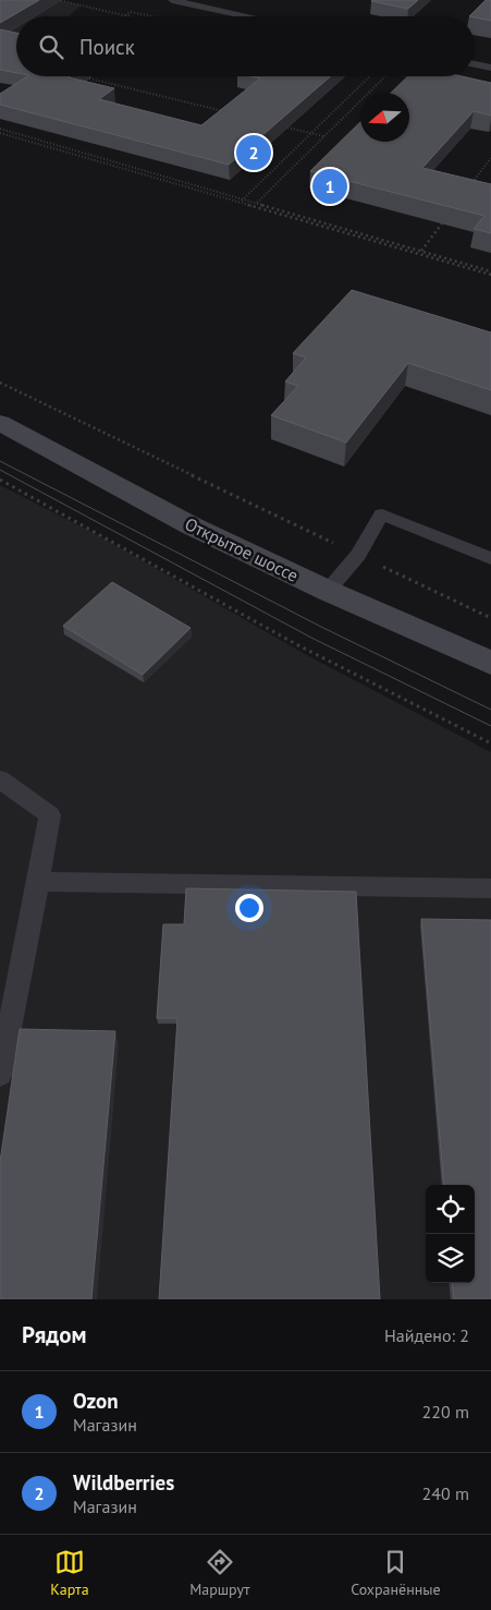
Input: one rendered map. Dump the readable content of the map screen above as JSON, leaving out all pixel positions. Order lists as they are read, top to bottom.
{
  "streets": {
    "main road": ["Открытое шоссе"]
  },
  "north": "left",
  "page": {
    "search": "Поиск",
    "pins": ["2", "1"],
    "heading": ["Рядом", "Найдено: 2"],
    "list": [
      {
        "mark": "1",
        "name": "Ozon",
        "note": "Магазин",
        "value": "220 m"
      },
      {
        "mark": "2",
        "name": "Wildberries",
        "note": "Магазин",
        "value": "240 m"
      }
    ],
    "nav": ["Карта", "Маршрут", "Сохранённые"]
  }
}
